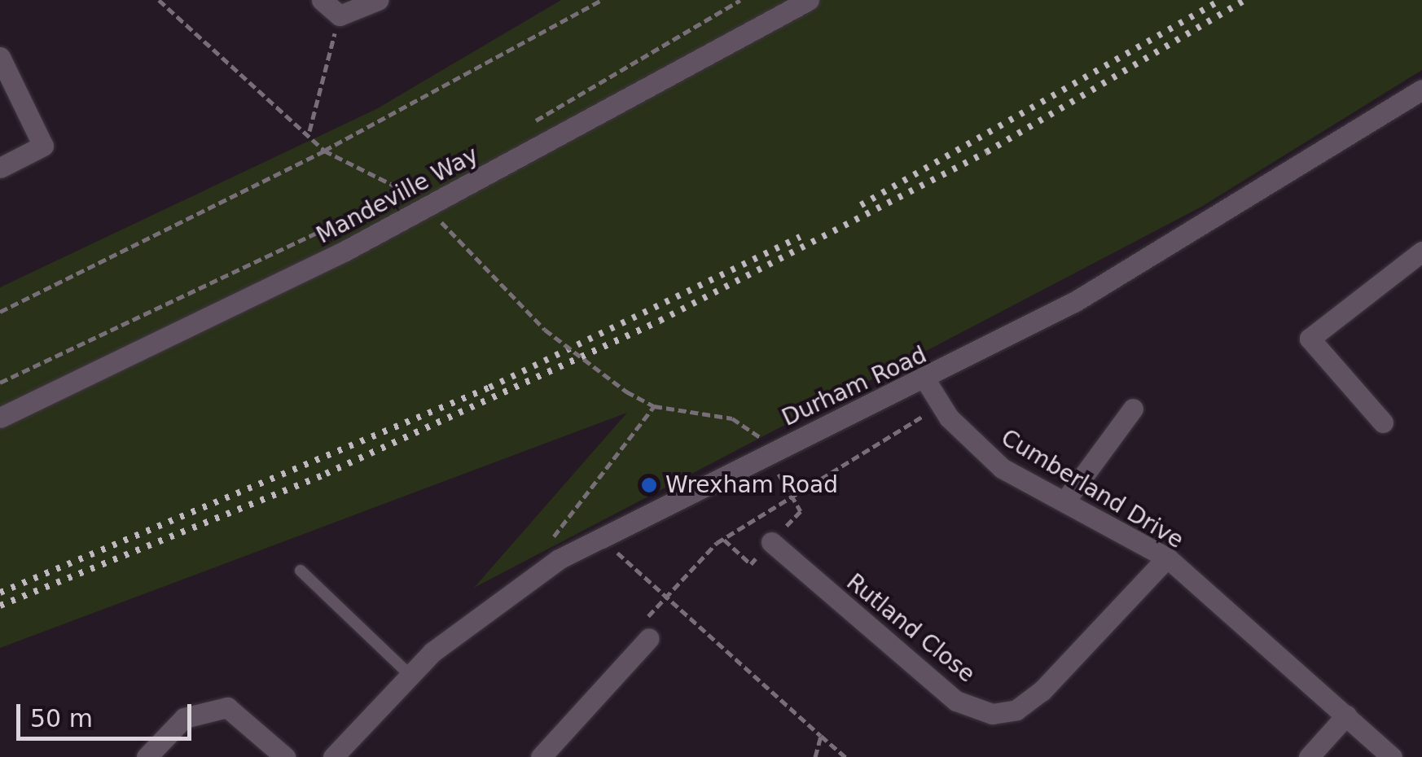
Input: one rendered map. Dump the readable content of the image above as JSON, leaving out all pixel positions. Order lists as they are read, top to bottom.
{
  "streets": {
    "street": [
      "Mandeville Way",
      "Durham Road",
      "Cumberland Drive",
      "Rutland Close"
    ]
  },
  "crossings": [
    ["Durham Road", "Cumberland Drive"],
    ["Cumberland Drive", "Rutland Close"]
  ],
  "places": ["Wrexham Road"],
  "scale_bar": "50 m"
}
